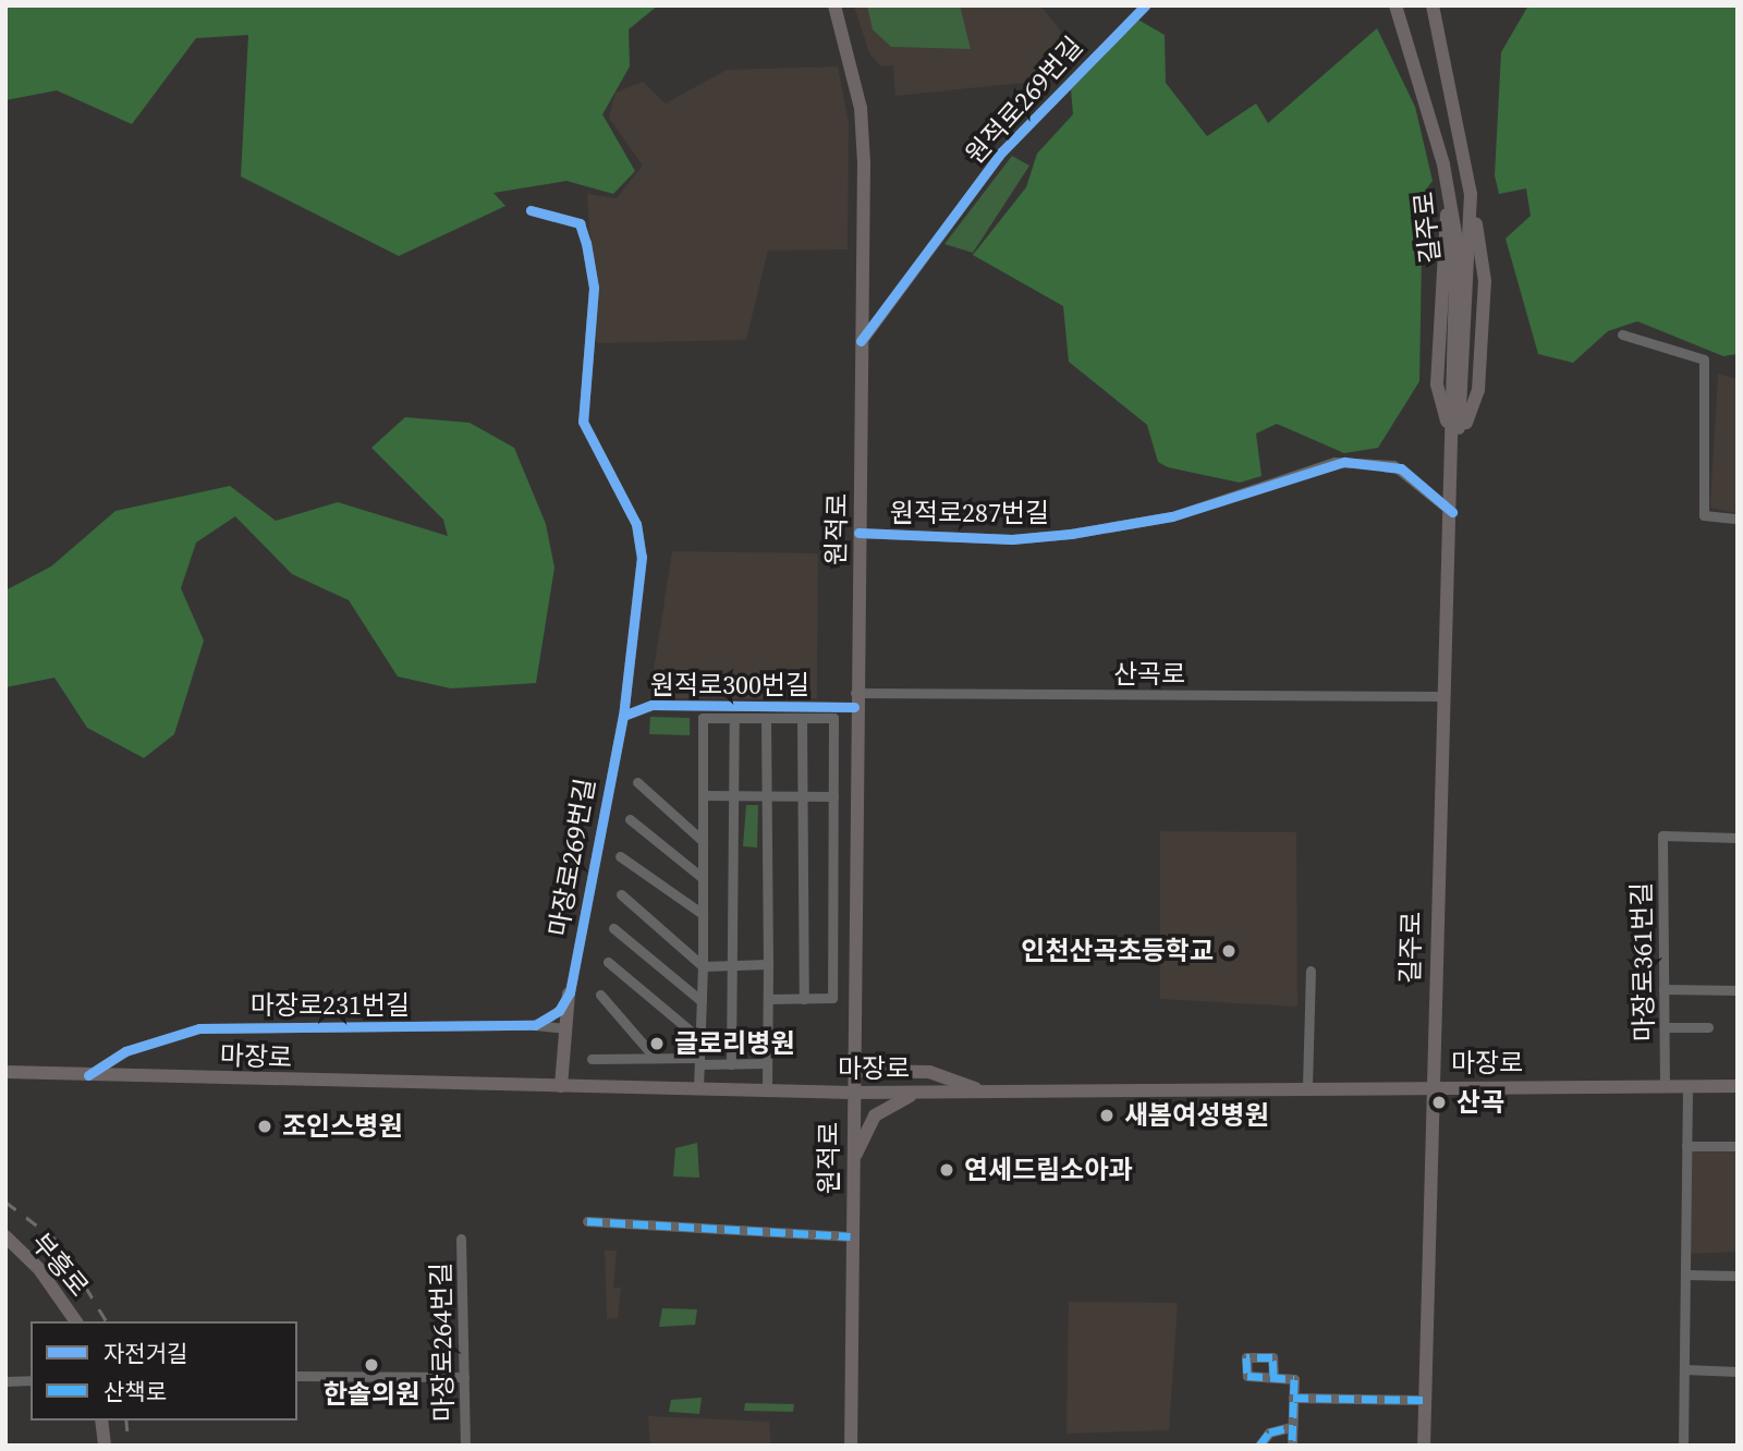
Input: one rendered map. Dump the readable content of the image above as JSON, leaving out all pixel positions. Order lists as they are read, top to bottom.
{
  "streets": {
    "main road": [
      "길주로",
      "원적로",
      "마장로",
      "부흥로"
    ],
    "street": [
      "원적로269번길",
      "원적로287번길",
      "산곡로",
      "원적로300번길",
      "마장로269번길",
      "마장로361번길",
      "마장로231번길",
      "마장로264번길"
    ]
  },
  "crossings": [
    ["원적로269번길", "원적로"],
    ["길주로", "원적로287번길"],
    ["길주로", "산곡로"],
    ["길주로", "마장로"],
    ["원적로287번길", "원적로"],
    ["원적로", "산곡로"],
    ["원적로", "원적로300번길"],
    ["원적로", "마장로"],
    ["산곡로", "원적로300번길"],
    ["원적로300번길", "마장로269번길"],
    ["마장로361번길", "마장로"],
    ["마장로231번길", "마장로"]
  ],
  "places": [
    "인천산곡초등학교",
    "글로리병원",
    "산곡",
    "새봄여성병원",
    "조인스병원",
    "연세드림소아과",
    "한솔의원"
  ],
  "legend": ["자전거길", "산책로"]
}
